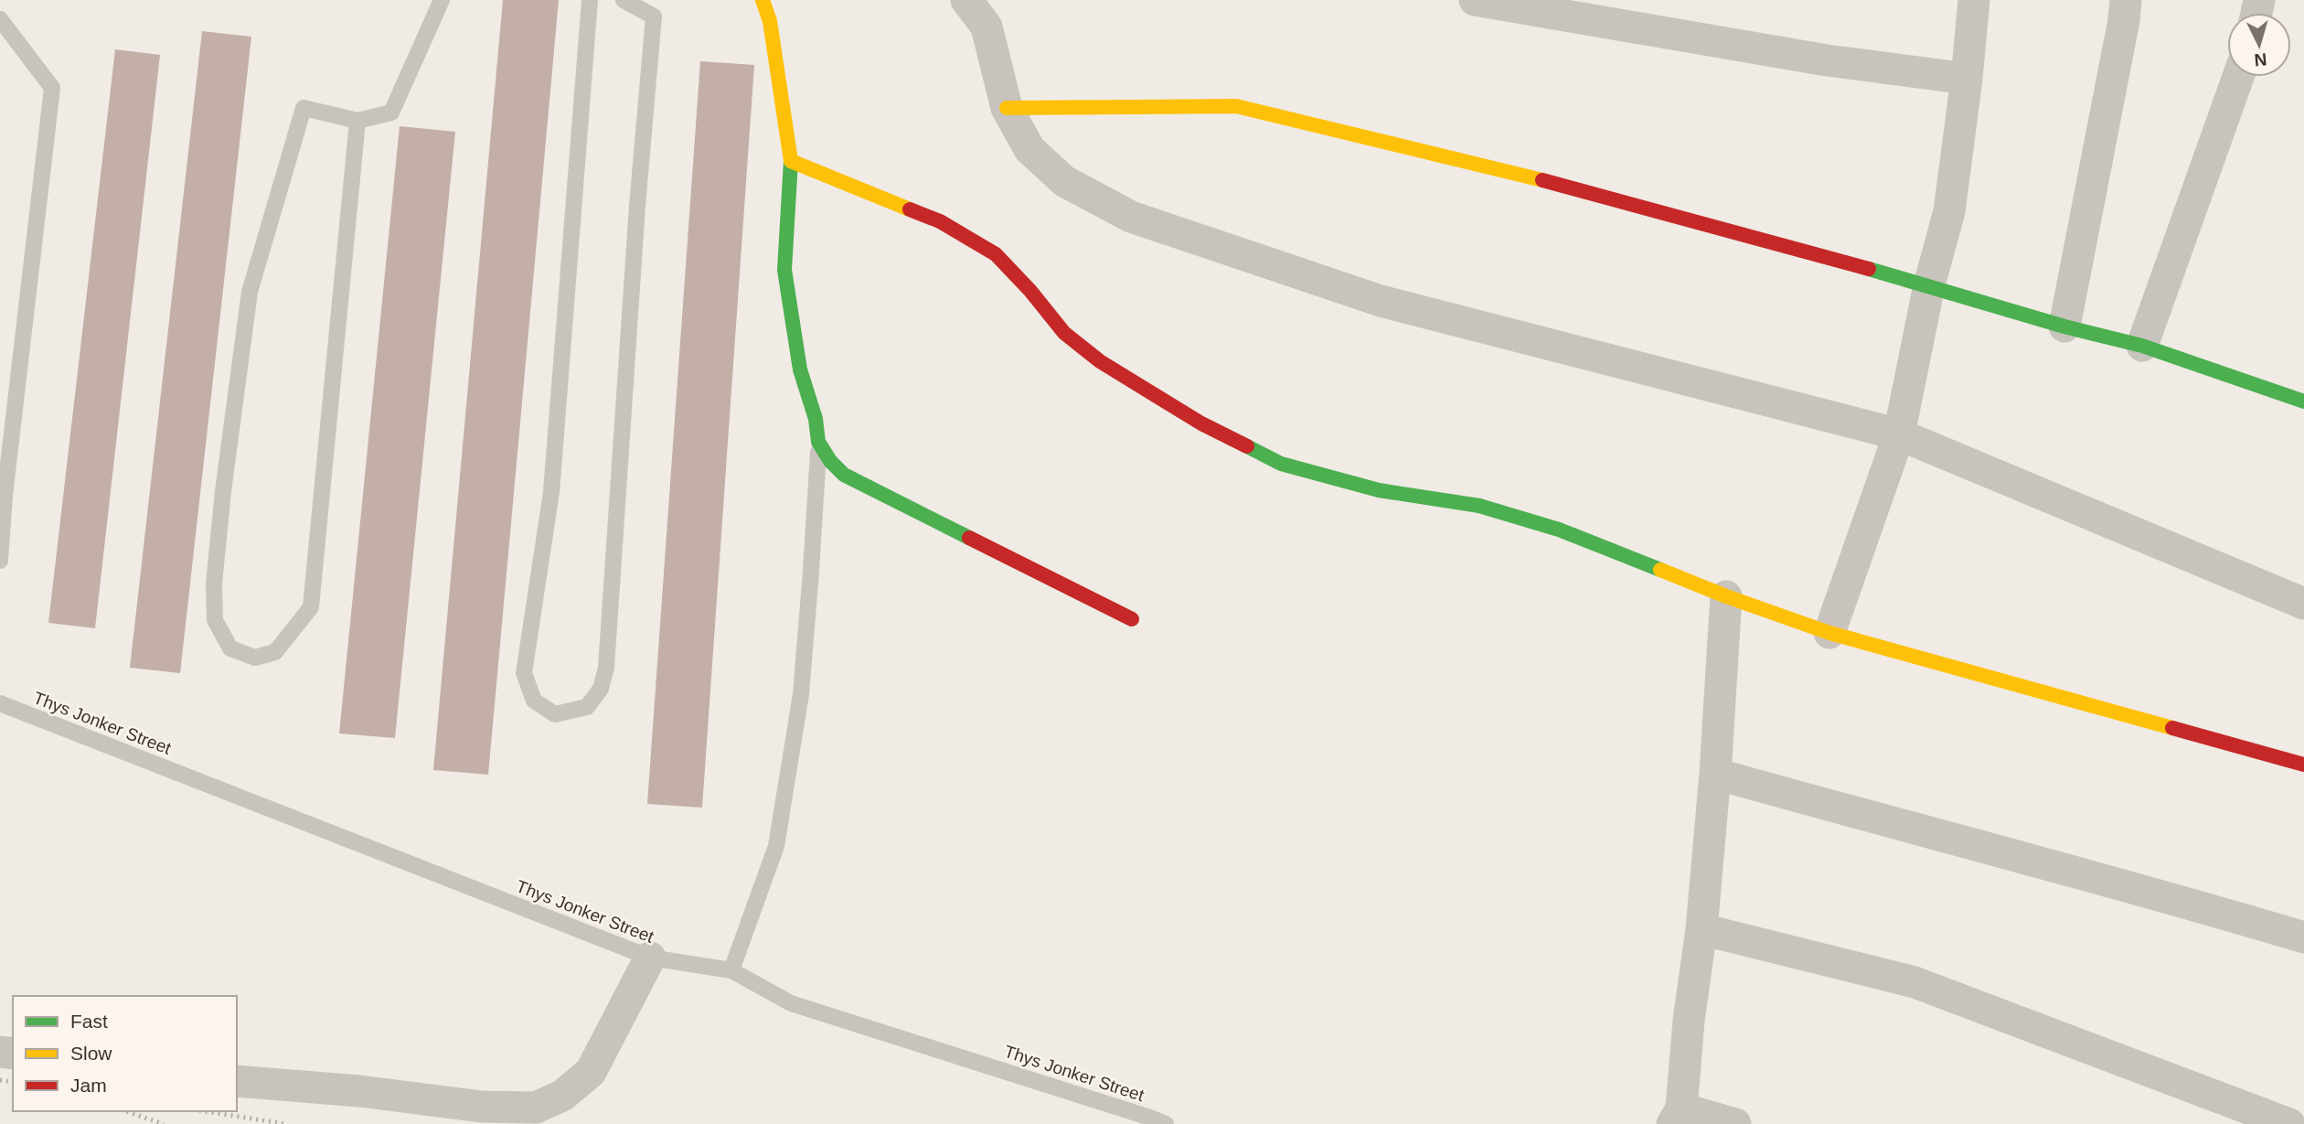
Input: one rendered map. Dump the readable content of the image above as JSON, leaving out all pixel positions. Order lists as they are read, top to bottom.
{
  "streets": {
    "lane": ["Thys Jonker Street"]
  },
  "legend": ["Fast", "Slow", "Jam"],
  "north": "bottom"
}
